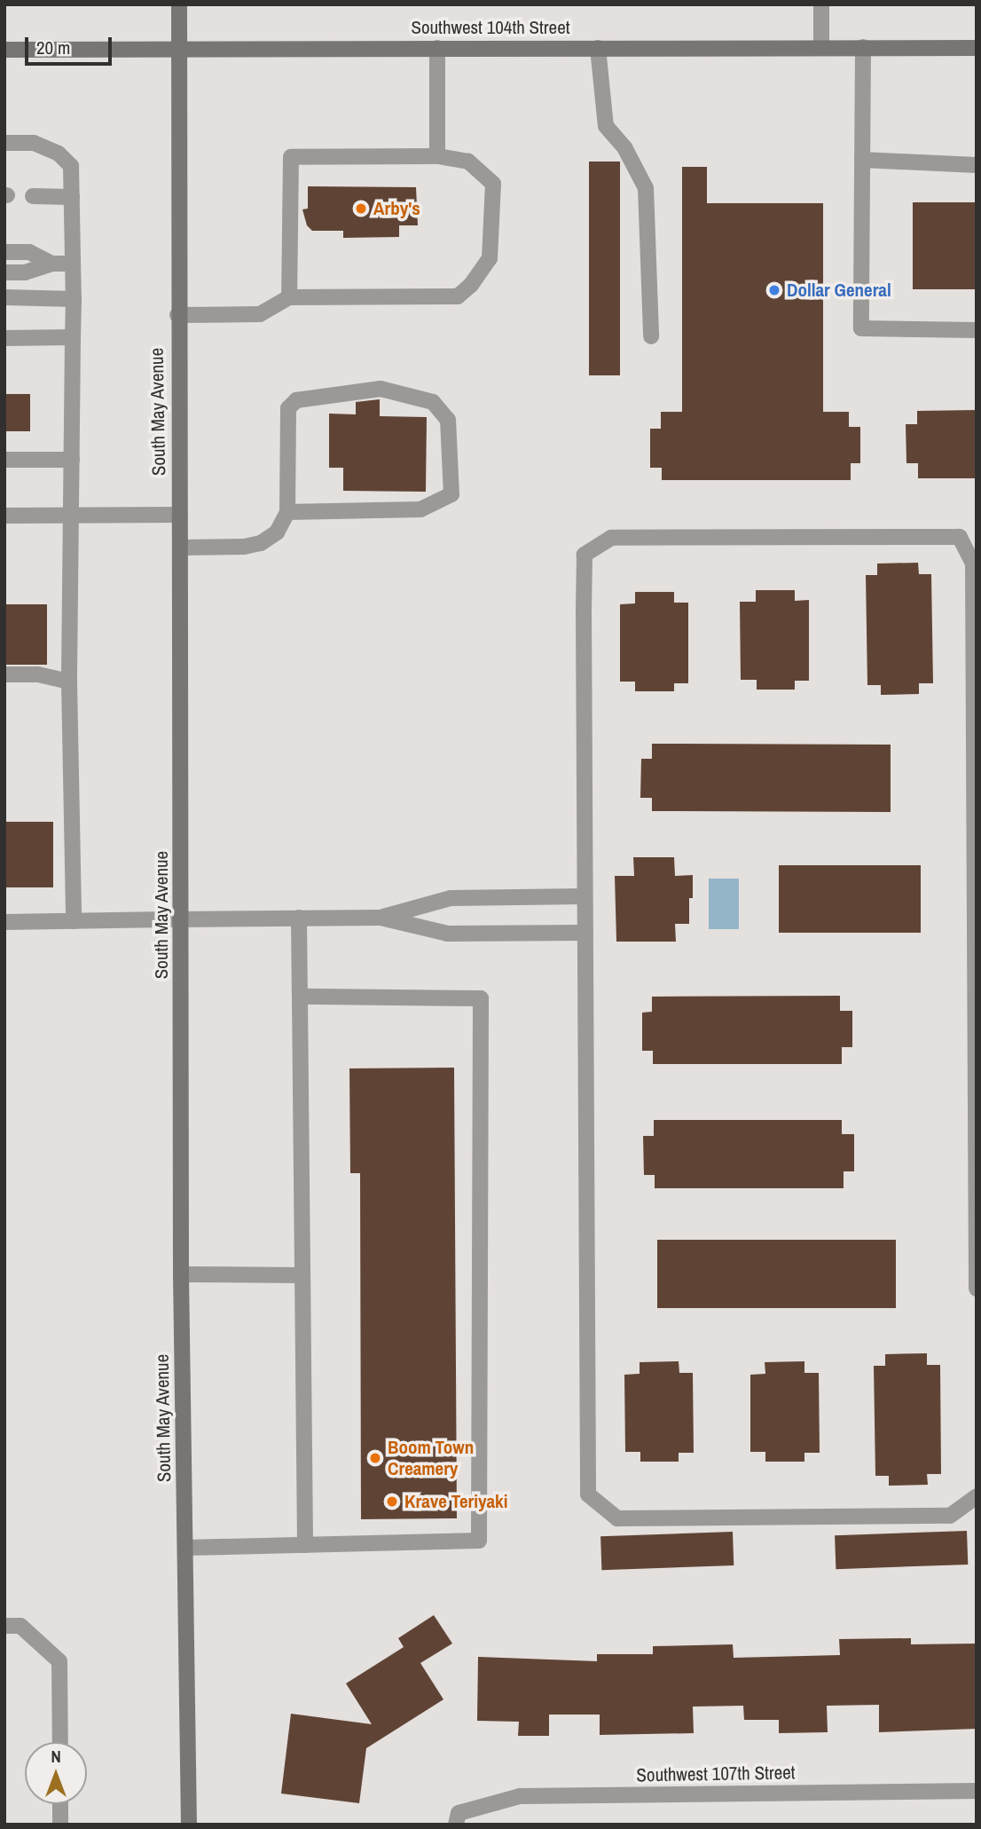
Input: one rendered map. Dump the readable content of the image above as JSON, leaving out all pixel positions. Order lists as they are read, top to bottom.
{
  "streets": {
    "main road": ["Southwest 104th Street", "South May Avenue"],
    "street": ["Southwest 107th Street"]
  },
  "crossings": [
    ["Southwest 104th Street", "South May Avenue"]
  ],
  "places": [
    "Arby's",
    "Dollar General",
    "Boom Town Creamery",
    "Krave Teriyaki"
  ],
  "scale_bar": "20 m",
  "north": "top"
}
